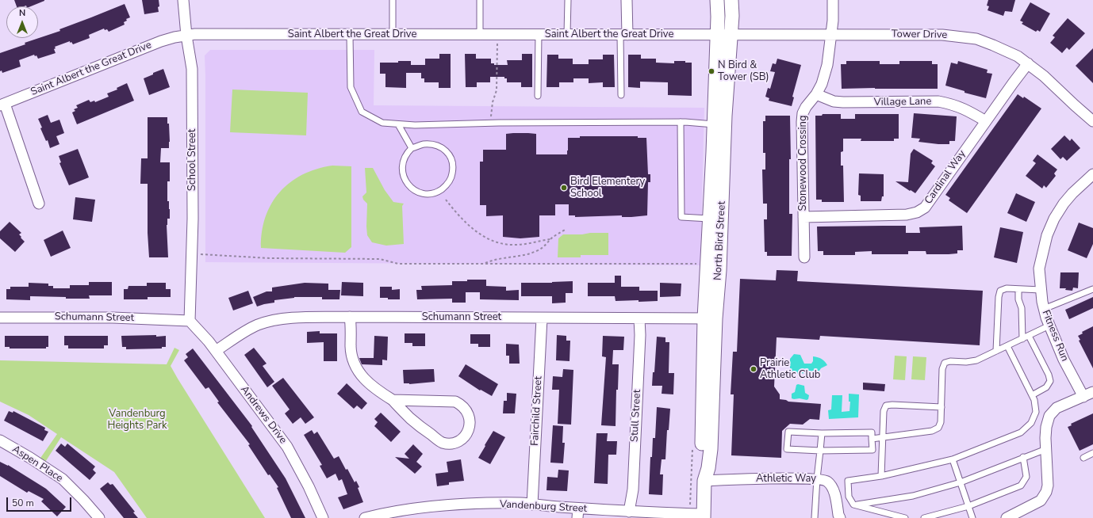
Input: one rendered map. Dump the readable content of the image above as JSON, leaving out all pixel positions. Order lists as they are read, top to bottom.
{
  "streets": {
    "street": [
      "Saint Albert the Great Drive",
      "Tower Drive",
      "Village Lane",
      "School Street",
      "Stonewood Crossing",
      "Cardinal Way",
      "North Bird Street",
      "Schumann Street",
      "Fitness Run",
      "Fairchild Street",
      "Andrews Drive",
      "Stull Street",
      "Aspen Place",
      "Athletic Way",
      "Vandenburg Street"
    ]
  },
  "crossings": [
    ["Saint Albert the Great Drive", "Tower Drive"],
    ["Saint Albert the Great Drive", "School Street"],
    ["Saint Albert the Great Drive", "North Bird Street"],
    ["Tower Drive", "Stonewood Crossing"],
    ["Tower Drive", "Cardinal Way"],
    ["Tower Drive", "North Bird Street"],
    ["Village Lane", "Stonewood Crossing"],
    ["Village Lane", "Cardinal Way"],
    ["School Street", "Schumann Street"],
    ["School Street", "Andrews Drive"],
    ["Stonewood Crossing", "Cardinal Way"],
    ["North Bird Street", "Schumann Street"],
    ["North Bird Street", "Athletic Way"],
    ["North Bird Street", "Vandenburg Street"],
    ["Schumann Street", "Fairchild Street"],
    ["Schumann Street", "Andrews Drive"],
    ["Schumann Street", "Stull Street"],
    ["Fairchild Street", "Vandenburg Street"],
    ["Stull Street", "Vandenburg Street"]
  ],
  "parks": ["Vandenburg Heights Park"],
  "places": ["N Bird & Tower (SB)", "Bird Elementery School", "Prairie Athletic Club"],
  "scale_bar": "50 m",
  "north": "top"
}
